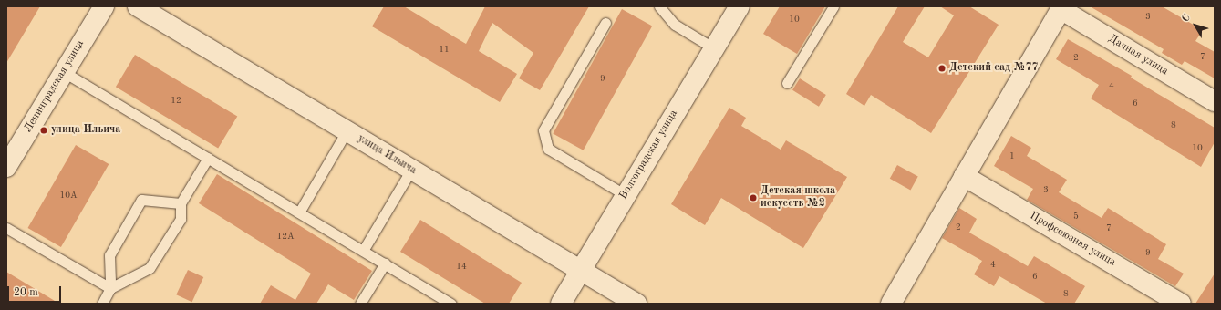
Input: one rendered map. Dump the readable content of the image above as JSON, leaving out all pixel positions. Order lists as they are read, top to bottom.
{
  "streets": {
    "street": [
      "Дачная улица",
      "Ленинградская улица",
      "улица Ильича",
      "Волгоградская улица",
      "Профсоюзная улица"
    ]
  },
  "crossings": [
    ["улица Ильича", "Волгоградская улица"]
  ],
  "places": ["Детский сад №77", "улица Ильича", "Детская школа искусств №2"],
  "house_numbers": [
    "3",
    "10",
    "11",
    "7",
    "2",
    "9",
    "4",
    "12",
    "6",
    "8",
    "10",
    "1",
    "3",
    "10А",
    "5",
    "2",
    "7",
    "12А",
    "9",
    "4",
    "14",
    "6",
    "8"
  ],
  "scale_bar": "20 m",
  "north": "top left"
}
